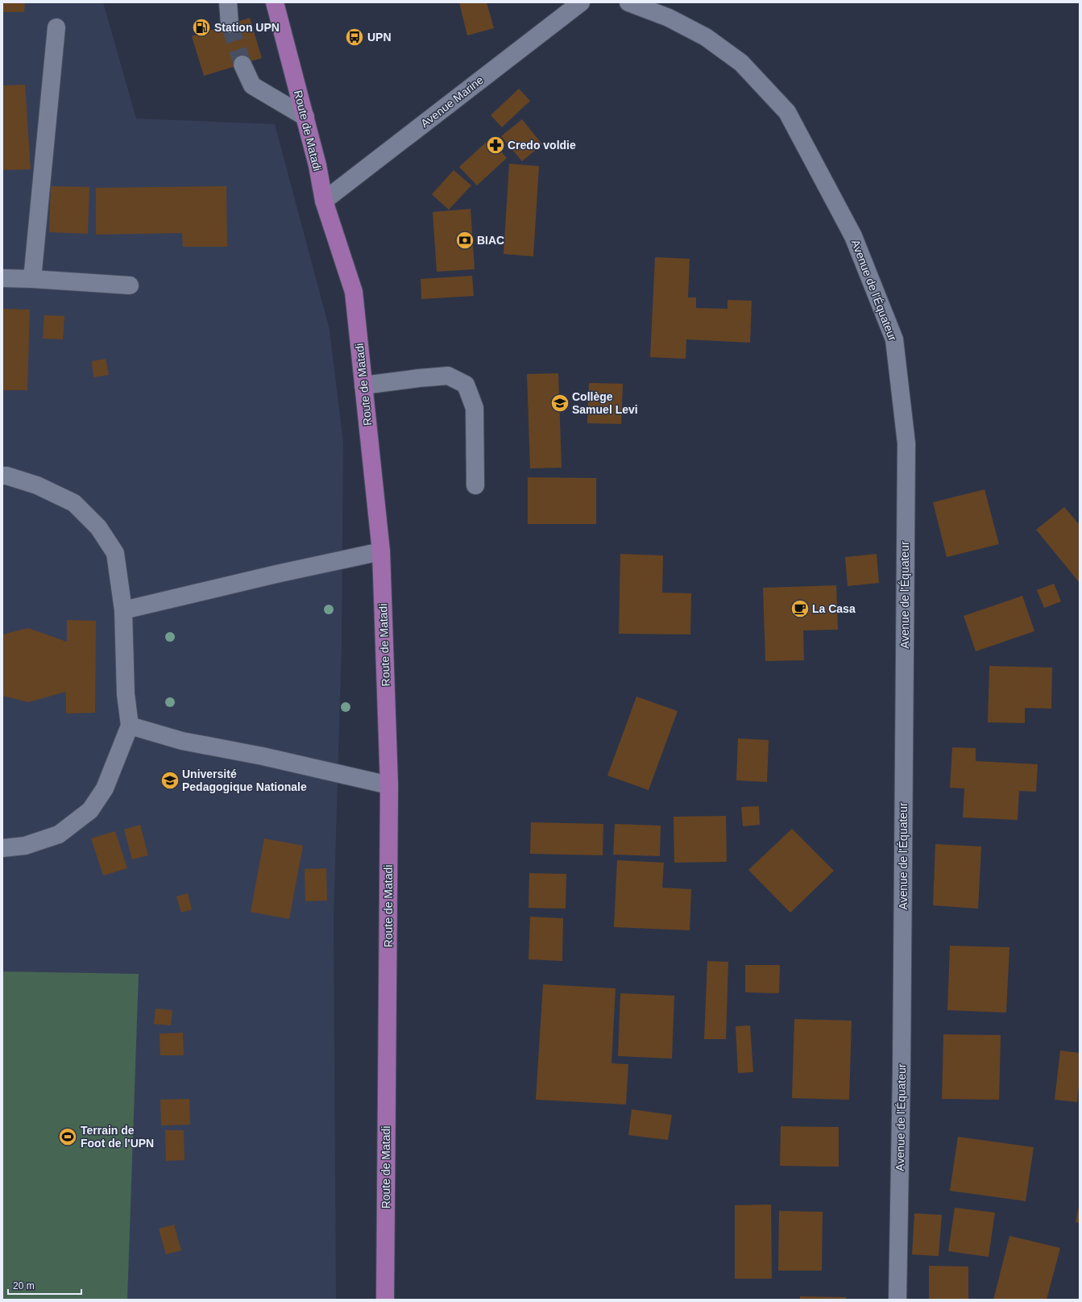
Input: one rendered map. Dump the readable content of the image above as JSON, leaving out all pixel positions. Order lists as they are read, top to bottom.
{
  "streets": {
    "main road": ["Route de Matadi"],
    "street": ["Avenue Marine", "Avenue de l'Équateur"]
  },
  "crossings": [
    ["Avenue Marine", "Route de Matadi"]
  ],
  "places": {
    "fuel station": ["Station UPN"],
    "bus stop": ["UPN"],
    "pharmacy": ["Credo voldie"],
    "bank": ["BIAC"],
    "school or university": ["Collège Samuel Levi", "Université Pedagogique Nationale"],
    "cafe": ["La Casa"],
    "sports": ["Terrain de Foot de l'UPN"]
  },
  "scale_bar": "20 m"
}
